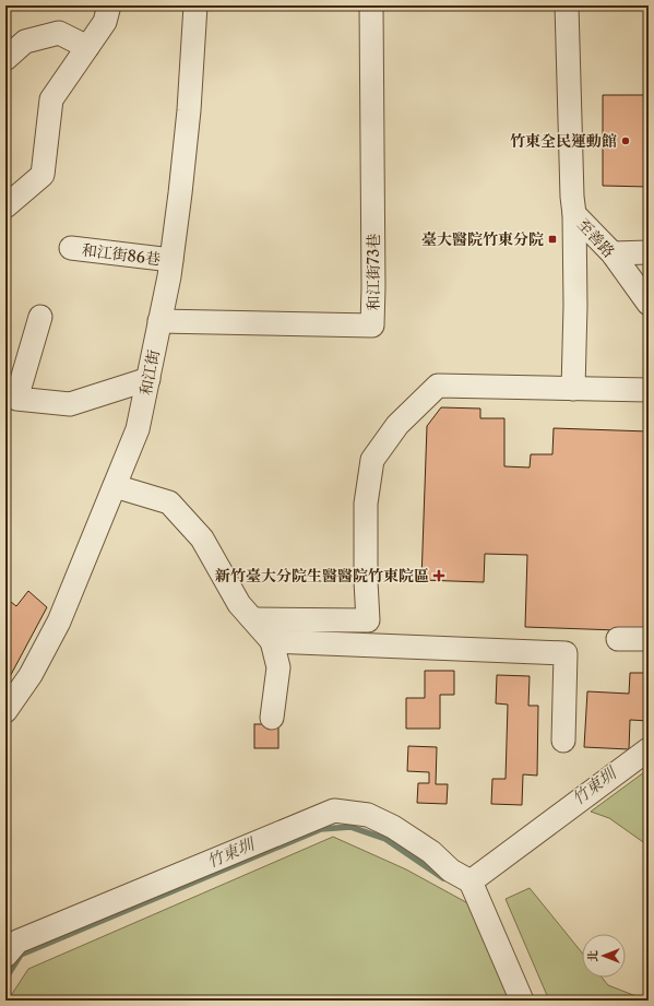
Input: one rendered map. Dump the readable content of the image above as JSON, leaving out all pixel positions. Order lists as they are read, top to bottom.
{
  "streets": {
    "street": [
      "至善路",
      "和江街86巷",
      "和江街73巷",
      "和江街"
    ]
  },
  "crossings": [
    ["和江街86巷", "和江街"],
    ["和江街73巷", "和江街"]
  ],
  "water": ["竹東圳"],
  "places": {
    "other": ["竹東全民運動館"],
    "transit": ["臺大醫院竹東分院"],
    "health": ["新竹臺大分院生醫醫院竹東院區"]
  },
  "north": "left"
}
